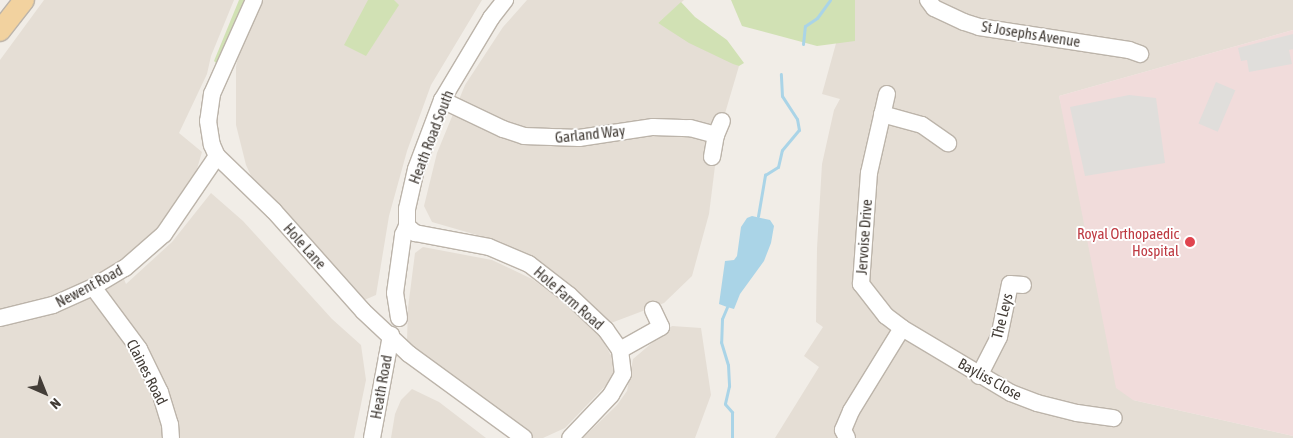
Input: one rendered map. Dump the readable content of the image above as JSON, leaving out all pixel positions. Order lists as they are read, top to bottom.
{
  "streets": {
    "street": [
      "St Josephs Avenue",
      "Garland Way",
      "Heath Road South",
      "Jervoise Drive",
      "Hole Lane",
      "Newent Road",
      "Hole Farm Road",
      "The Leys",
      "Claines Road",
      "Bayliss Close",
      "Heath Road"
    ]
  },
  "crossings": [
    ["Garland Way", "Heath Road South"],
    ["Heath Road South", "Hole Farm Road"],
    ["Jervoise Drive", "Bayliss Close"],
    ["Hole Lane", "Newent Road"],
    ["Hole Lane", "Heath Road"],
    ["Newent Road", "Claines Road"],
    ["The Leys", "Bayliss Close"]
  ],
  "places": ["Royal Orthopaedic Hospital"],
  "north": "bottom right"
}
